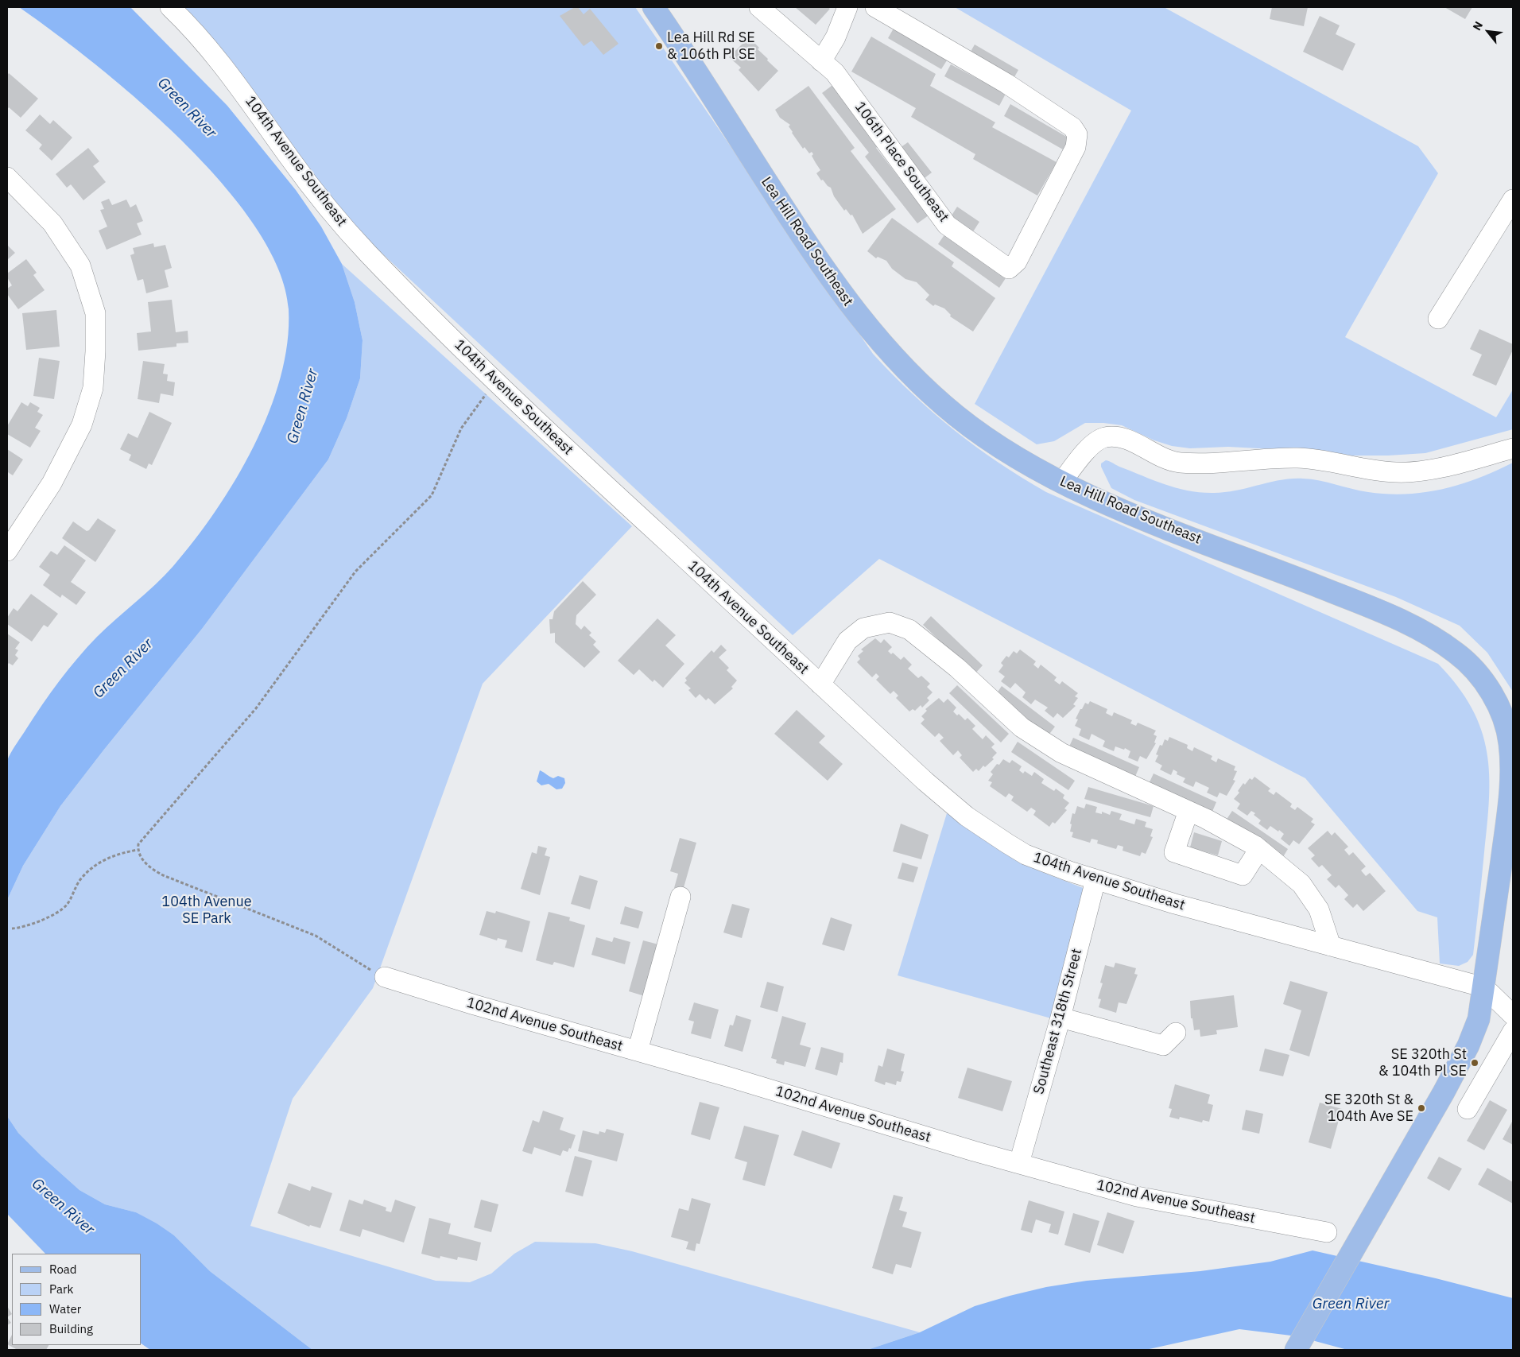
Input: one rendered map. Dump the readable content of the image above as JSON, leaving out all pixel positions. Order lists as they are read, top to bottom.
{
  "streets": {
    "main road": ["Lea Hill Road Southeast"],
    "street": [
      "104th Avenue Southeast",
      "106th Place Southeast",
      "Southeast 318th Street",
      "102nd Avenue Southeast"
    ]
  },
  "crossings": [
    ["104th Avenue Southeast", "Lea Hill Road Southeast"],
    ["104th Avenue Southeast", "Southeast 318th Street"],
    ["Southeast 318th Street", "102nd Avenue Southeast"]
  ],
  "water": ["Green River"],
  "parks": ["104th Avenue SE Park"],
  "places": ["Lea Hill Rd SE & 106th Pl SE", "SE 320th St & 104th Pl SE", "SE 320th St & 104th Ave SE"],
  "legend": [
    "Road",
    "Park",
    "Water",
    "Building"
  ],
  "north": "top left"
}
